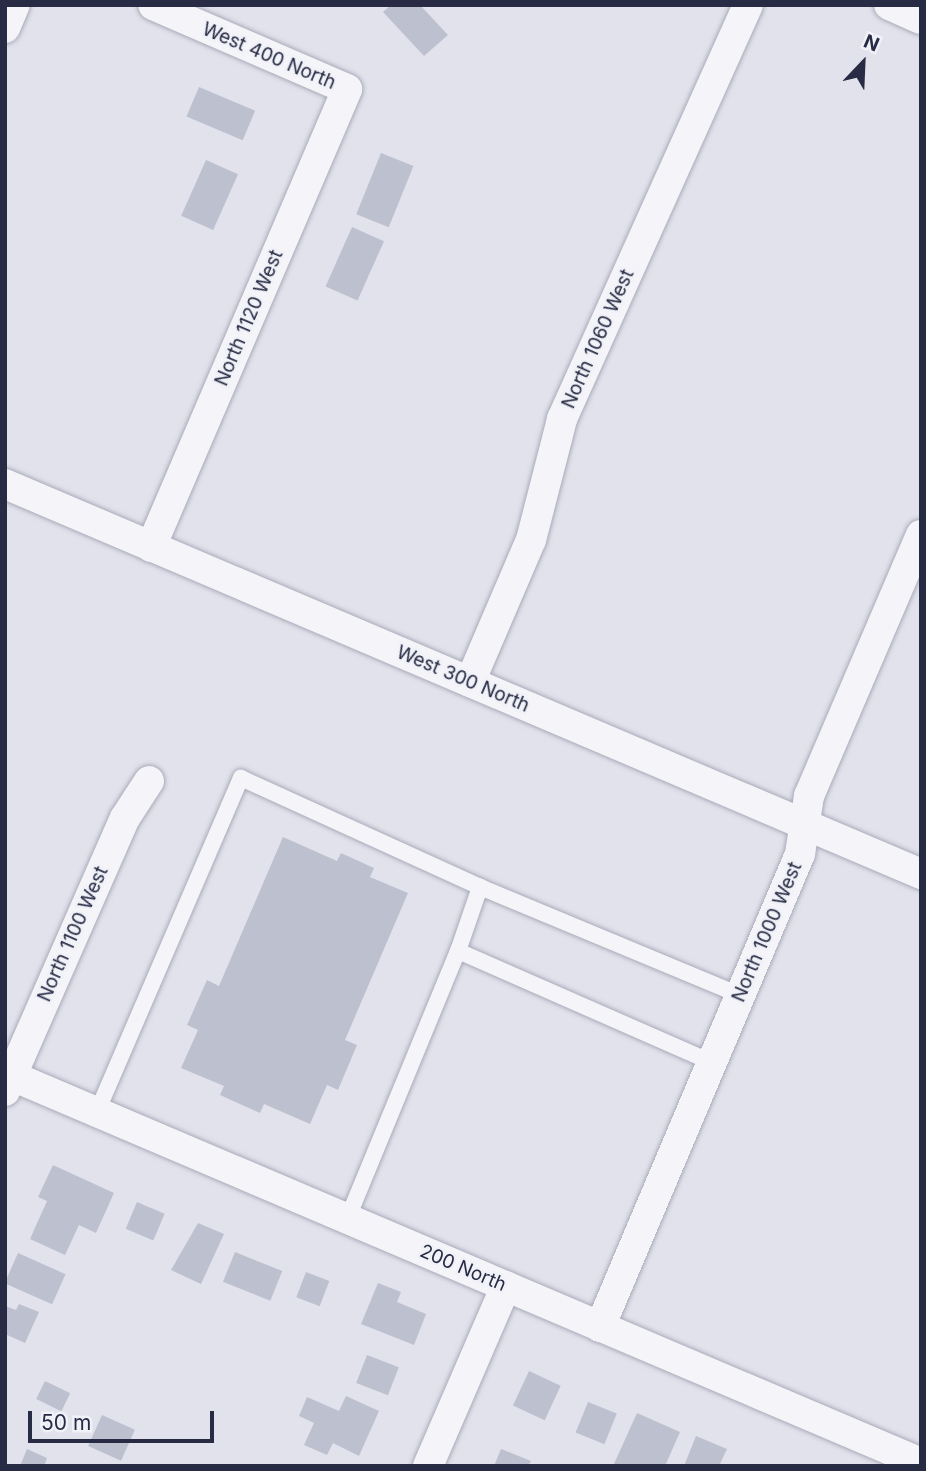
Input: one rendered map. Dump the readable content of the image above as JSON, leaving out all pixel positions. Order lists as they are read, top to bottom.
{
  "streets": {
    "street": [
      "West 400 North",
      "North 1120 West",
      "North 1060 West",
      "West 300 North",
      "North 1000 West",
      "North 1100 West",
      "200 North"
    ]
  },
  "crossings": [
    ["West 400 North", "North 1120 West"],
    ["North 1120 West", "West 300 North"],
    ["North 1060 West", "West 300 North"],
    ["West 300 North", "North 1000 West"],
    ["North 1000 West", "200 North"],
    ["North 1100 West", "200 North"]
  ],
  "scale_bar": "50 m",
  "north": "top right"
}
